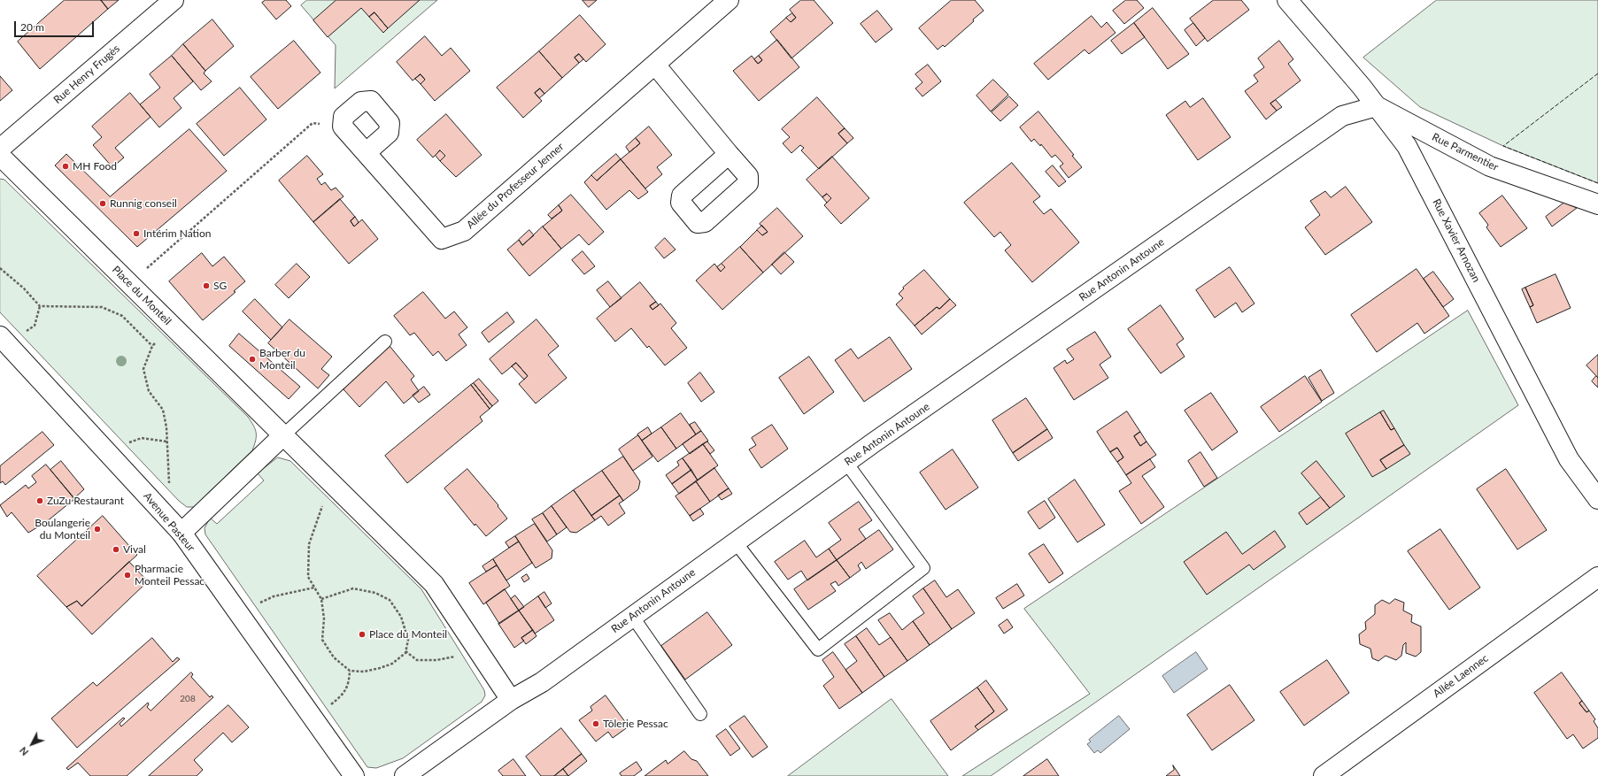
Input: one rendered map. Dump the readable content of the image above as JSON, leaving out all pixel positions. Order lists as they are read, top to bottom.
{
  "streets": {
    "street": [
      "Rue Henry Frugès",
      "Rue Parmentier",
      "Allée du Professeur Jenner",
      "Rue Xavier Arnozan",
      "Rue Antonin Antoune",
      "Place du Monteil",
      "Avenue Pasteur",
      "Allée Laennec"
    ]
  },
  "crossings": [
    ["Rue Parmentier", "Rue Xavier Arnozan"],
    ["Rue Parmentier", "Rue Antonin Antoune"],
    ["Rue Xavier Arnozan", "Rue Antonin Antoune"],
    ["Rue Antonin Antoune", "Place du Monteil"]
  ],
  "places": [
    "MH Food",
    "Runnig conseil",
    "Intérim Nation",
    "SG",
    "Barber du Monteil",
    "ZuZu Restaurant",
    "Boulangerie du Monteil",
    "Vival",
    "Pharmacie Monteil Pessac",
    "Place du Monteil",
    "Tôlerie Pessac"
  ],
  "house_numbers": ["208"],
  "scale_bar": "20 m",
  "north": "bottom left"
}
